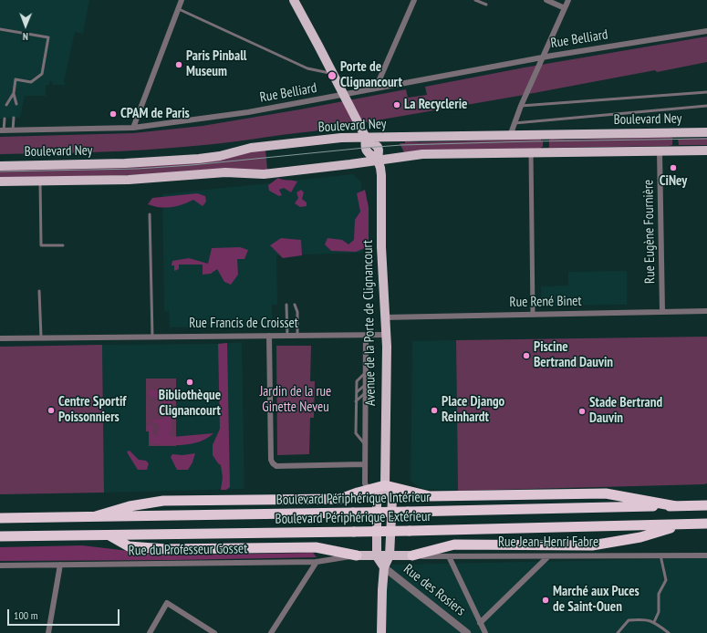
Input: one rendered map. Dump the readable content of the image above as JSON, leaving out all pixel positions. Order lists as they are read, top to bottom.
{
  "streets": {
    "highway": ["Boulevard Périphérique Intérieur", "Boulevard Périphérique Extérieur"],
    "main road": [
      "Boulevard Ney",
      "Avenue de la Porte de Clignancourt",
      "Rue Jean-Henri Fabre",
      "Rue du Professeur Gosset"
    ],
    "street": [
      "Rue Belliard",
      "Rue Eugène Fournière",
      "Rue René Binet",
      "Rue Francis de Croisset",
      "Rue des Rosiers"
    ]
  },
  "crossings": [
    ["Rue Eugène Fournière", "Rue René Binet"],
    ["Rue René Binet", "Avenue de la Porte de Clignancourt"],
    ["Avenue de la Porte de Clignancourt", "Rue Francis de Croisset"],
    ["Avenue de la Porte de Clignancourt", "Rue Jean-Henri Fabre"],
    ["Avenue de la Porte de Clignancourt", "Rue des Rosiers"],
    ["Rue Jean-Henri Fabre", "Rue du Professeur Gosset"]
  ],
  "parks": ["Jardin de la rue Ginette Neveu"],
  "places": [
    "Paris Pinball Museum",
    "Porte de Clignancourt",
    "La Recyclerie",
    "CPAM de Paris",
    "CiNey",
    "Piscine Bertrand Dauvin",
    "Bibliothèque Clignancourt",
    "Centre Sportif Poissonniers",
    "Place Django Reinhardt",
    "Stade Bertrand Dauvin",
    "Marché aux Puces de Saint-Ouen"
  ],
  "scale_bar": "100 m",
  "north": "bottom"
}
